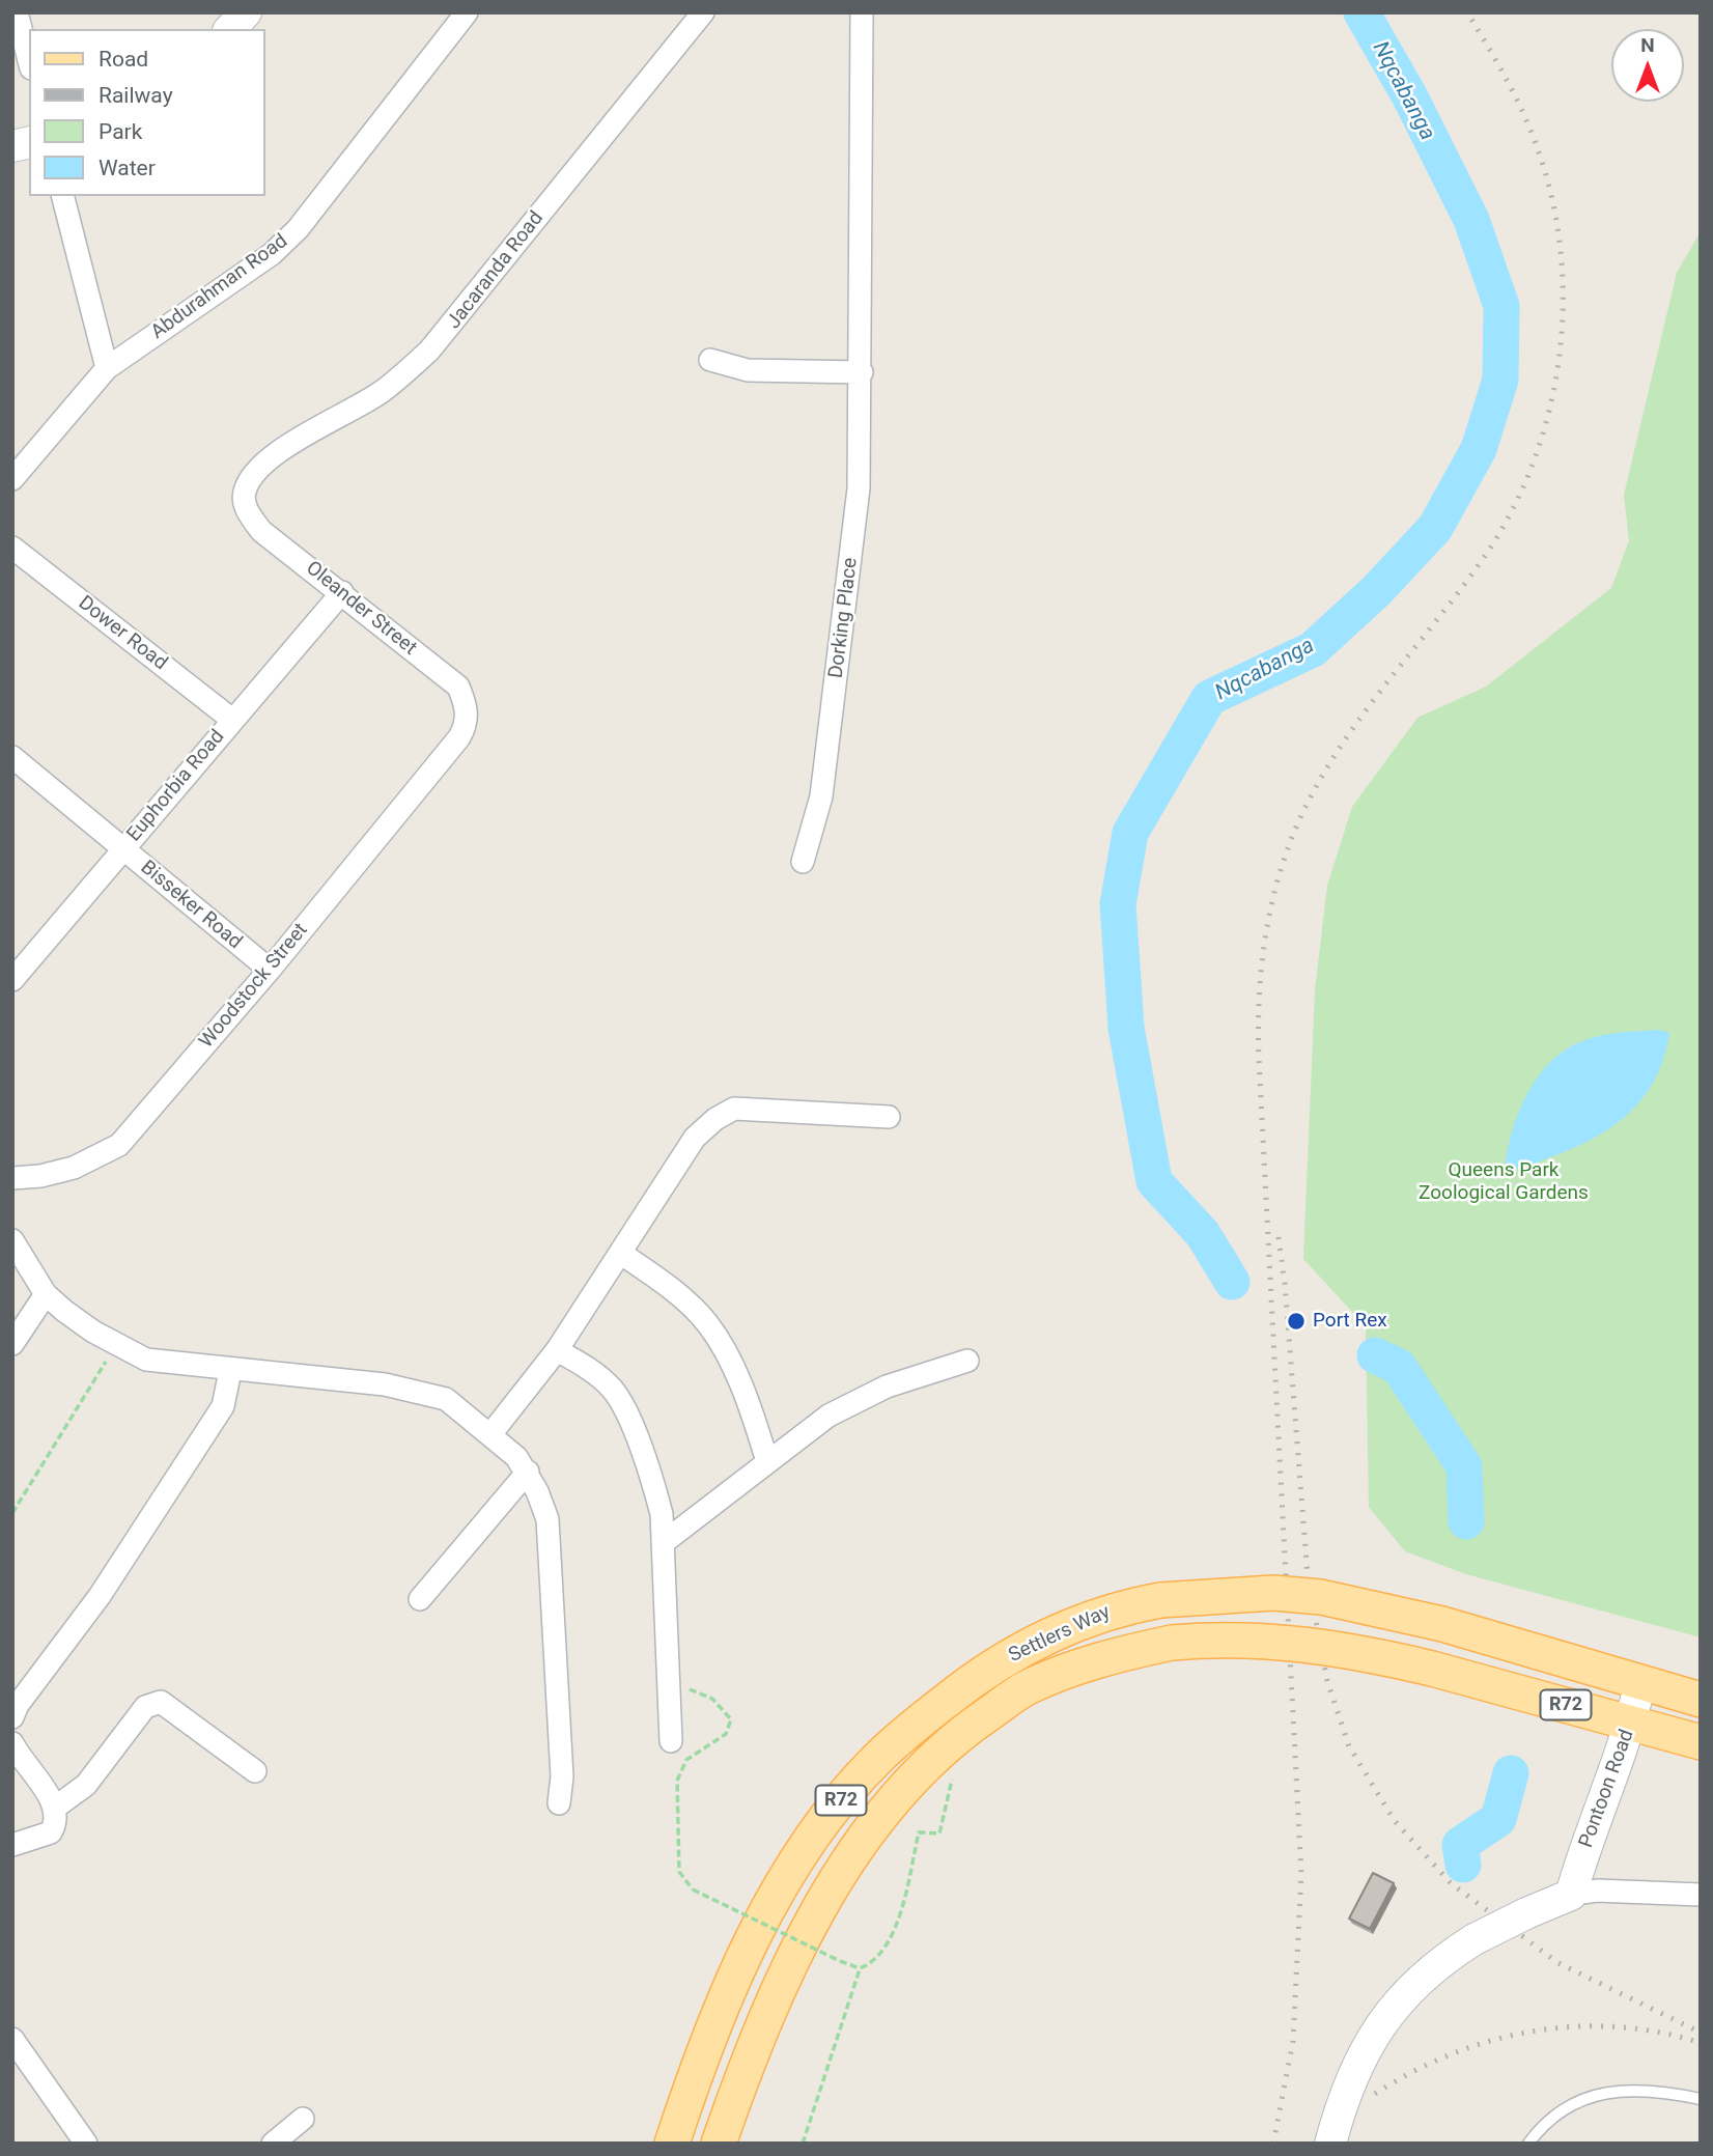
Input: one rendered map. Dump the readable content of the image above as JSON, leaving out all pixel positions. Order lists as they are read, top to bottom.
{
  "streets": {
    "main road": ["Settlers Way", "R72"],
    "street": [
      "Jacaranda Road",
      "Abdurahman Road",
      "Oleander Street",
      "Dorking Place",
      "Dower Road",
      "Euphorbia Road",
      "Bisseker Road",
      "Woodstock Street",
      "Pontoon Road"
    ]
  },
  "crossings": [
    ["Jacaranda Road", "Oleander Street"],
    ["Oleander Street", "Euphorbia Road"],
    ["Oleander Street", "Woodstock Street"],
    ["Dower Road", "Euphorbia Road"],
    ["Euphorbia Road", "Bisseker Road"],
    ["Bisseker Road", "Woodstock Street"],
    ["Settlers Way", "Pontoon Road"]
  ],
  "water": ["Nqcabanga"],
  "parks": ["Queens Park Zoological Gardens"],
  "places": ["Port Rex"],
  "legend": [
    "Road",
    "Railway",
    "Park",
    "Water"
  ],
  "north": "top"
}
